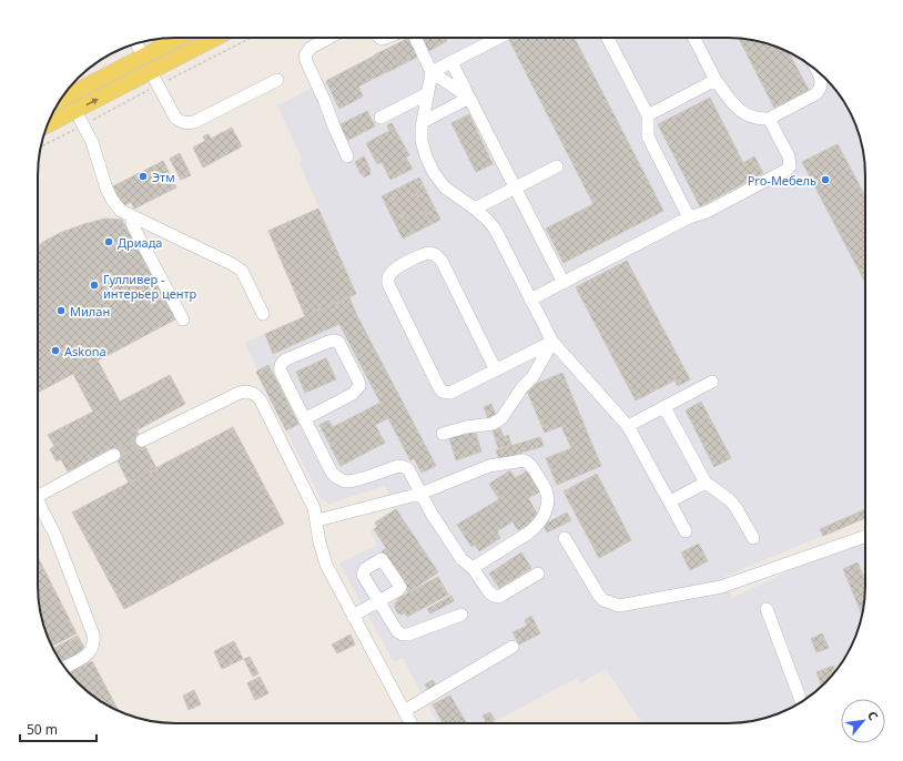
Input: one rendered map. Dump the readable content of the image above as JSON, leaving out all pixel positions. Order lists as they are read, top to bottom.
{
  "places": [
    "Этм",
    "Pro-Мебель",
    "Дриада",
    "Гулливер - интерьер центр",
    "Милан",
    "Askona"
  ],
  "scale_bar": "50 m",
  "north": "top right"
}
